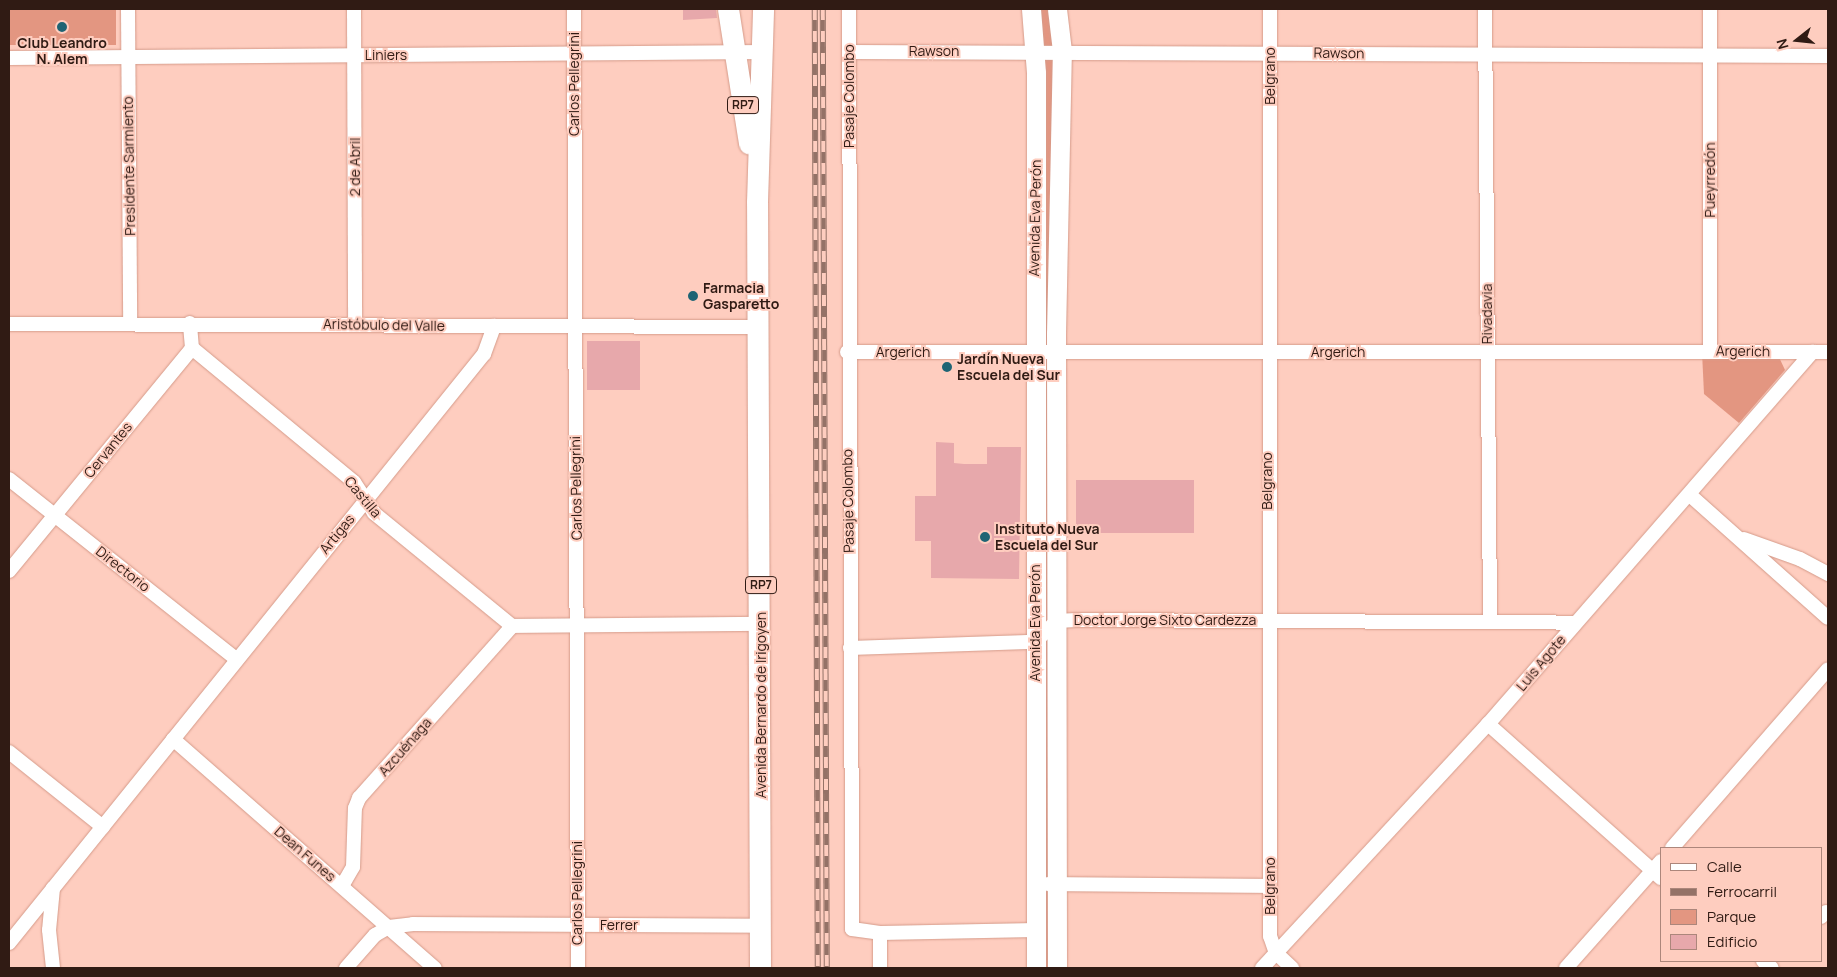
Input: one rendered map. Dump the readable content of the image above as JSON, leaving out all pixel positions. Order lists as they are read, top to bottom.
{
  "streets": {
    "main road": ["RP7", "Avenida Bernardo de Irigoyen"],
    "street": [
      "Rawson",
      "Liniers",
      "Belgrano",
      "Carlos Pellegrini",
      "Pasaje Colombo",
      "Presidente Sarmiento",
      "2 de Abril",
      "Pueyrredón",
      "Avenida Eva Perón",
      "Rivadavia",
      "Aristóbulo del Valle",
      "Argerich",
      "Cervantes",
      "Castilla",
      "Artigas",
      "Directorio",
      "Doctor Jorge Sixto Cardezza",
      "Luis Agote",
      "Azcuénaga",
      "Dean Funes",
      "Ferrer"
    ]
  },
  "crossings": [
    ["Rawson", "Belgrano"],
    ["Rawson", "Pasaje Colombo"],
    ["Rawson", "Pueyrredón"],
    ["Rawson", "Avenida Eva Perón"],
    ["Rawson", "Rivadavia"],
    ["Liniers", "Carlos Pellegrini"],
    ["Liniers", "RP7"],
    ["Liniers", "Presidente Sarmiento"],
    ["Liniers", "2 de Abril"],
    ["Belgrano", "Argerich"],
    ["Belgrano", "Doctor Jorge Sixto Cardezza"],
    ["Belgrano", "Luis Agote"],
    ["Carlos Pellegrini", "Aristóbulo del Valle"],
    ["Carlos Pellegrini", "Ferrer"],
    ["Pasaje Colombo", "Argerich"],
    ["RP7", "Avenida Bernardo de Irigoyen"],
    ["Presidente Sarmiento", "Aristóbulo del Valle"],
    ["2 de Abril", "Aristóbulo del Valle"],
    ["Pueyrredón", "Argerich"],
    ["Avenida Eva Perón", "Argerich"],
    ["Avenida Eva Perón", "Doctor Jorge Sixto Cardezza"],
    ["Rivadavia", "Argerich"],
    ["Rivadavia", "Doctor Jorge Sixto Cardezza"],
    ["Aristóbulo del Valle", "Artigas"],
    ["Aristóbulo del Valle", "Avenida Bernardo de Irigoyen"],
    ["Argerich", "Luis Agote"],
    ["Cervantes", "Castilla"],
    ["Cervantes", "Directorio"],
    ["Castilla", "Artigas"],
    ["Castilla", "Azcuénaga"],
    ["Artigas", "Directorio"],
    ["Artigas", "Dean Funes"],
    ["Doctor Jorge Sixto Cardezza", "Luis Agote"],
    ["Avenida Bernardo de Irigoyen", "Ferrer"],
    ["Azcuénaga", "Dean Funes"],
    ["Dean Funes", "Ferrer"]
  ],
  "places": [
    "Club Leandro N. Alem",
    "Farmacia Gasparetto",
    "Jardín Nueva Escuela del Sur",
    "Instituto Nueva Escuela del Sur"
  ],
  "legend": [
    "Calle",
    "Ferrocarril",
    "Parque",
    "Edificio"
  ],
  "north": "left"
}
